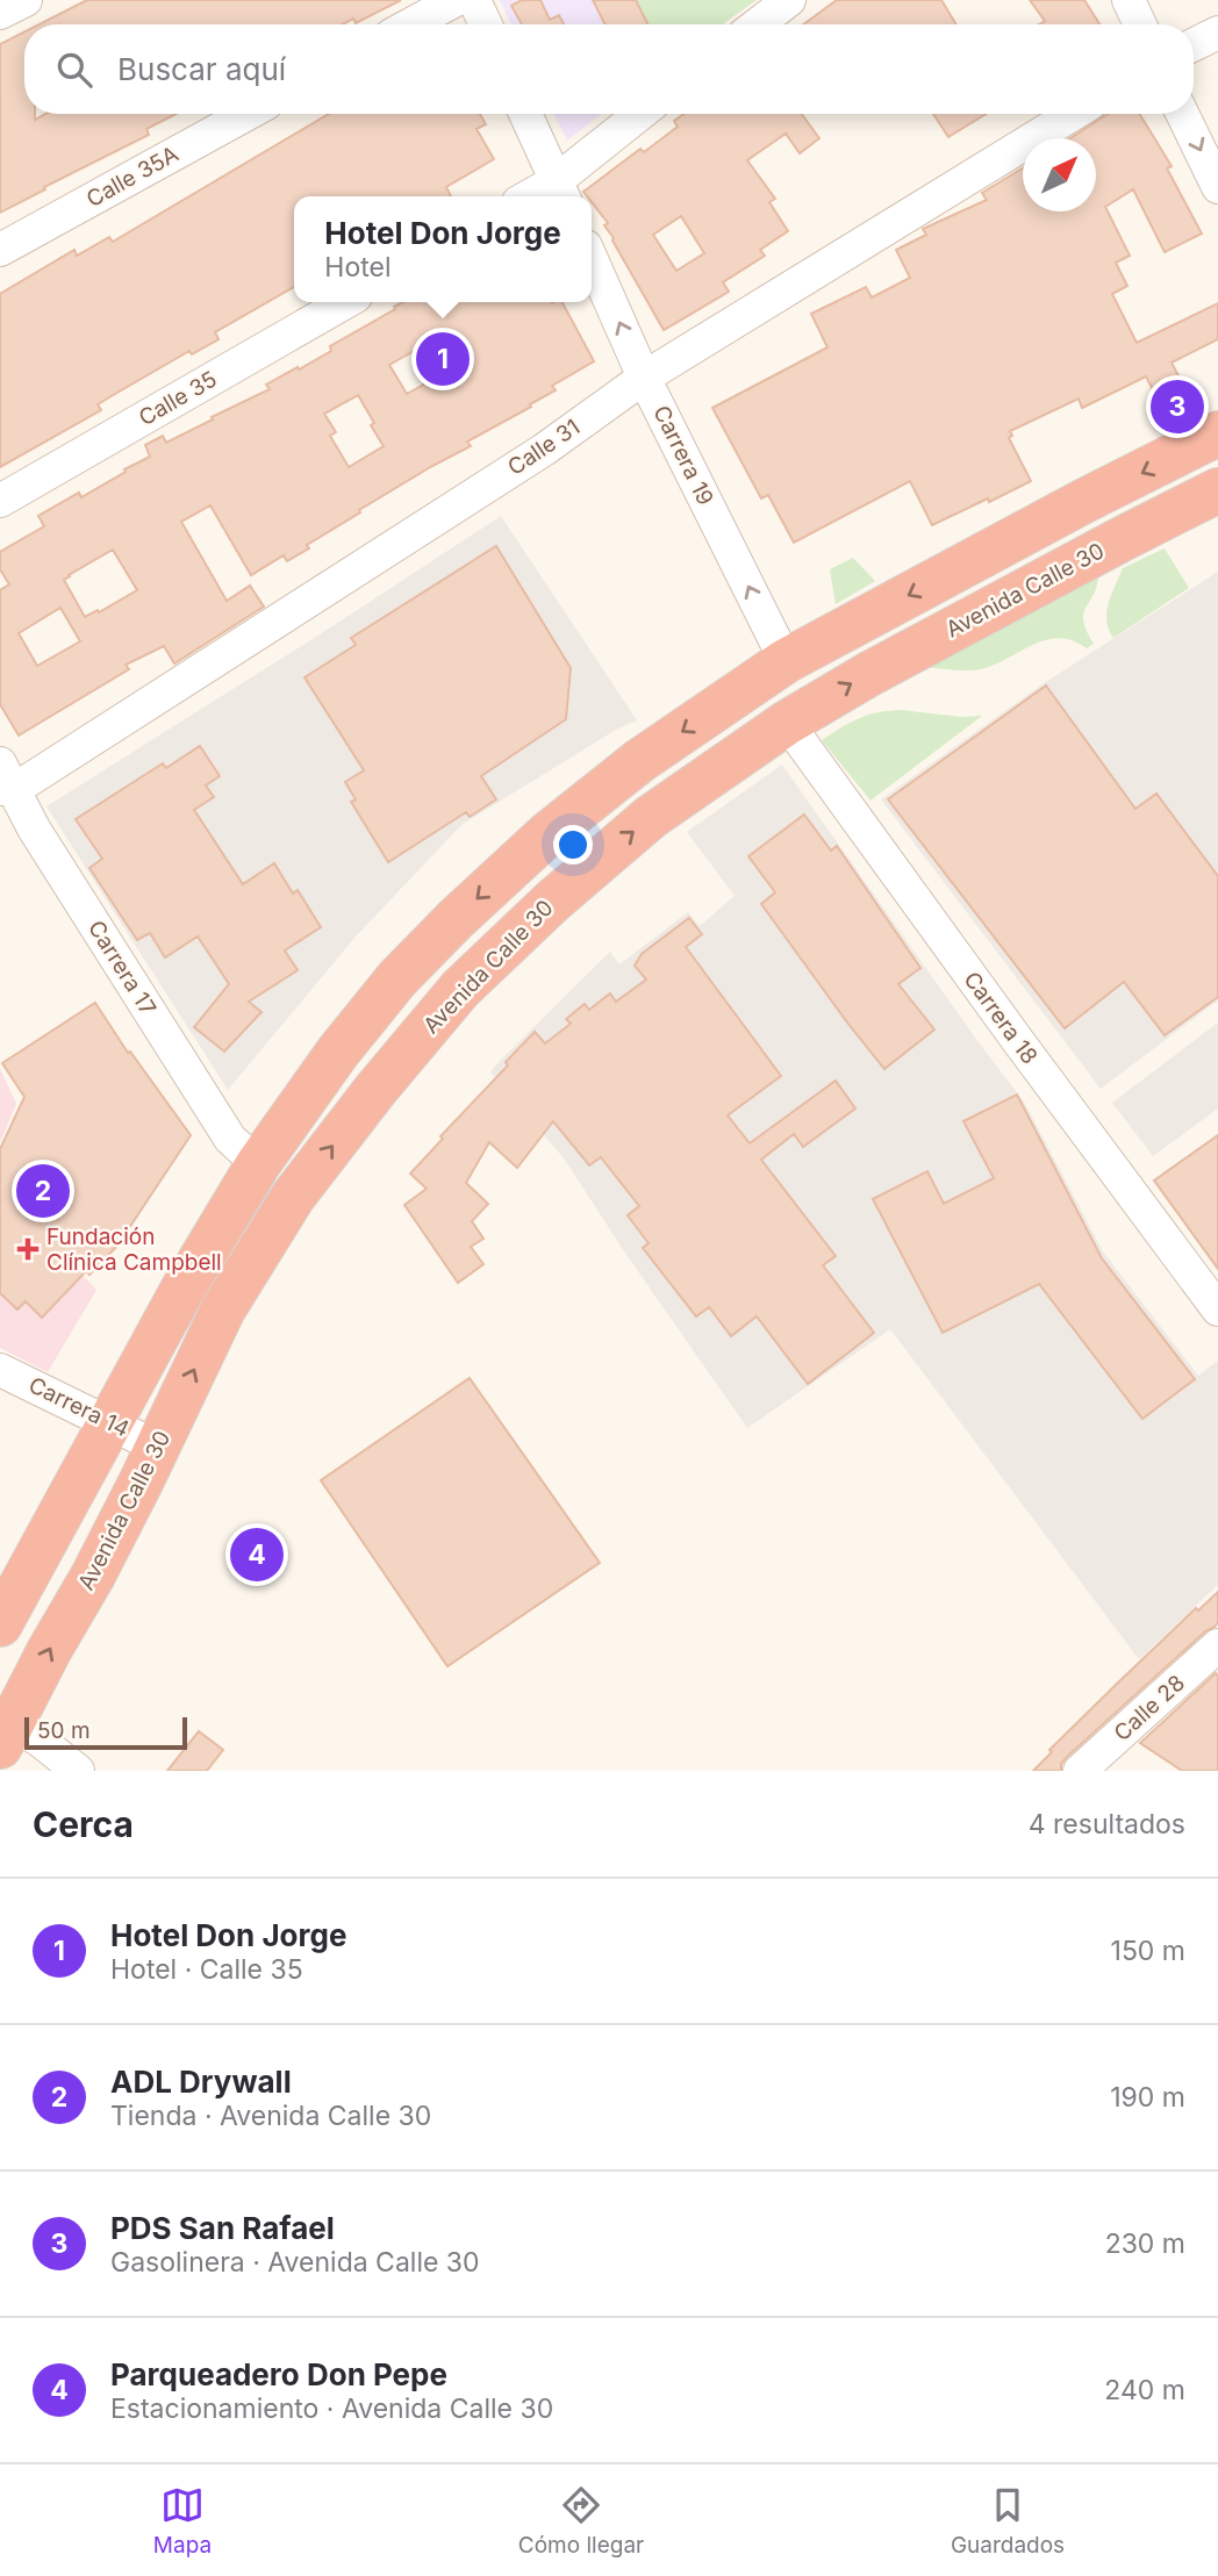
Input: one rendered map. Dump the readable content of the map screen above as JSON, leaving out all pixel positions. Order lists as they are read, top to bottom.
{
  "streets": {
    "highway": ["Avenida Calle 30"],
    "street": [
      "Calle 35A",
      "Calle 35",
      "Calle 31",
      "Carrera 19",
      "Carrera 17",
      "Carrera 18",
      "Carrera 14",
      "Calle 28"
    ]
  },
  "crossings": [
    ["Calle 31", "Carrera 19"],
    ["Calle 31", "Carrera 17"],
    ["Avenida Calle 30", "Carrera 18"],
    ["Avenida Calle 30", "Carrera 14"]
  ],
  "one_way": ["Carrera 19"],
  "places": {
    "health": ["Fundación Clínica Campbell"]
  },
  "scale_bar": "50 m",
  "north": "top right",
  "page": {
    "search": "Buscar aquí",
    "popup": ["Hotel Don Jorge", "Hotel"],
    "pins": [
      "1",
      "3",
      "2",
      "4"
    ],
    "scale": "50 m",
    "heading": ["Cerca", "4 resultados"],
    "list": [
      {
        "mark": "1",
        "name": "Hotel Don Jorge",
        "note": "Hotel · Calle 35",
        "value": "150 m"
      },
      {
        "mark": "2",
        "name": "ADL Drywall",
        "note": "Tienda · Avenida Calle 30",
        "value": "190 m"
      },
      {
        "mark": "3",
        "name": "PDS San Rafael",
        "note": "Gasolinera · Avenida Calle 30",
        "value": "230 m"
      },
      {
        "mark": "4",
        "name": "Parqueadero Don Pepe",
        "note": "Estacionamiento · Avenida Calle 30",
        "value": "240 m"
      }
    ],
    "nav": ["Mapa", "Cómo llegar", "Guardados"]
  }
}
